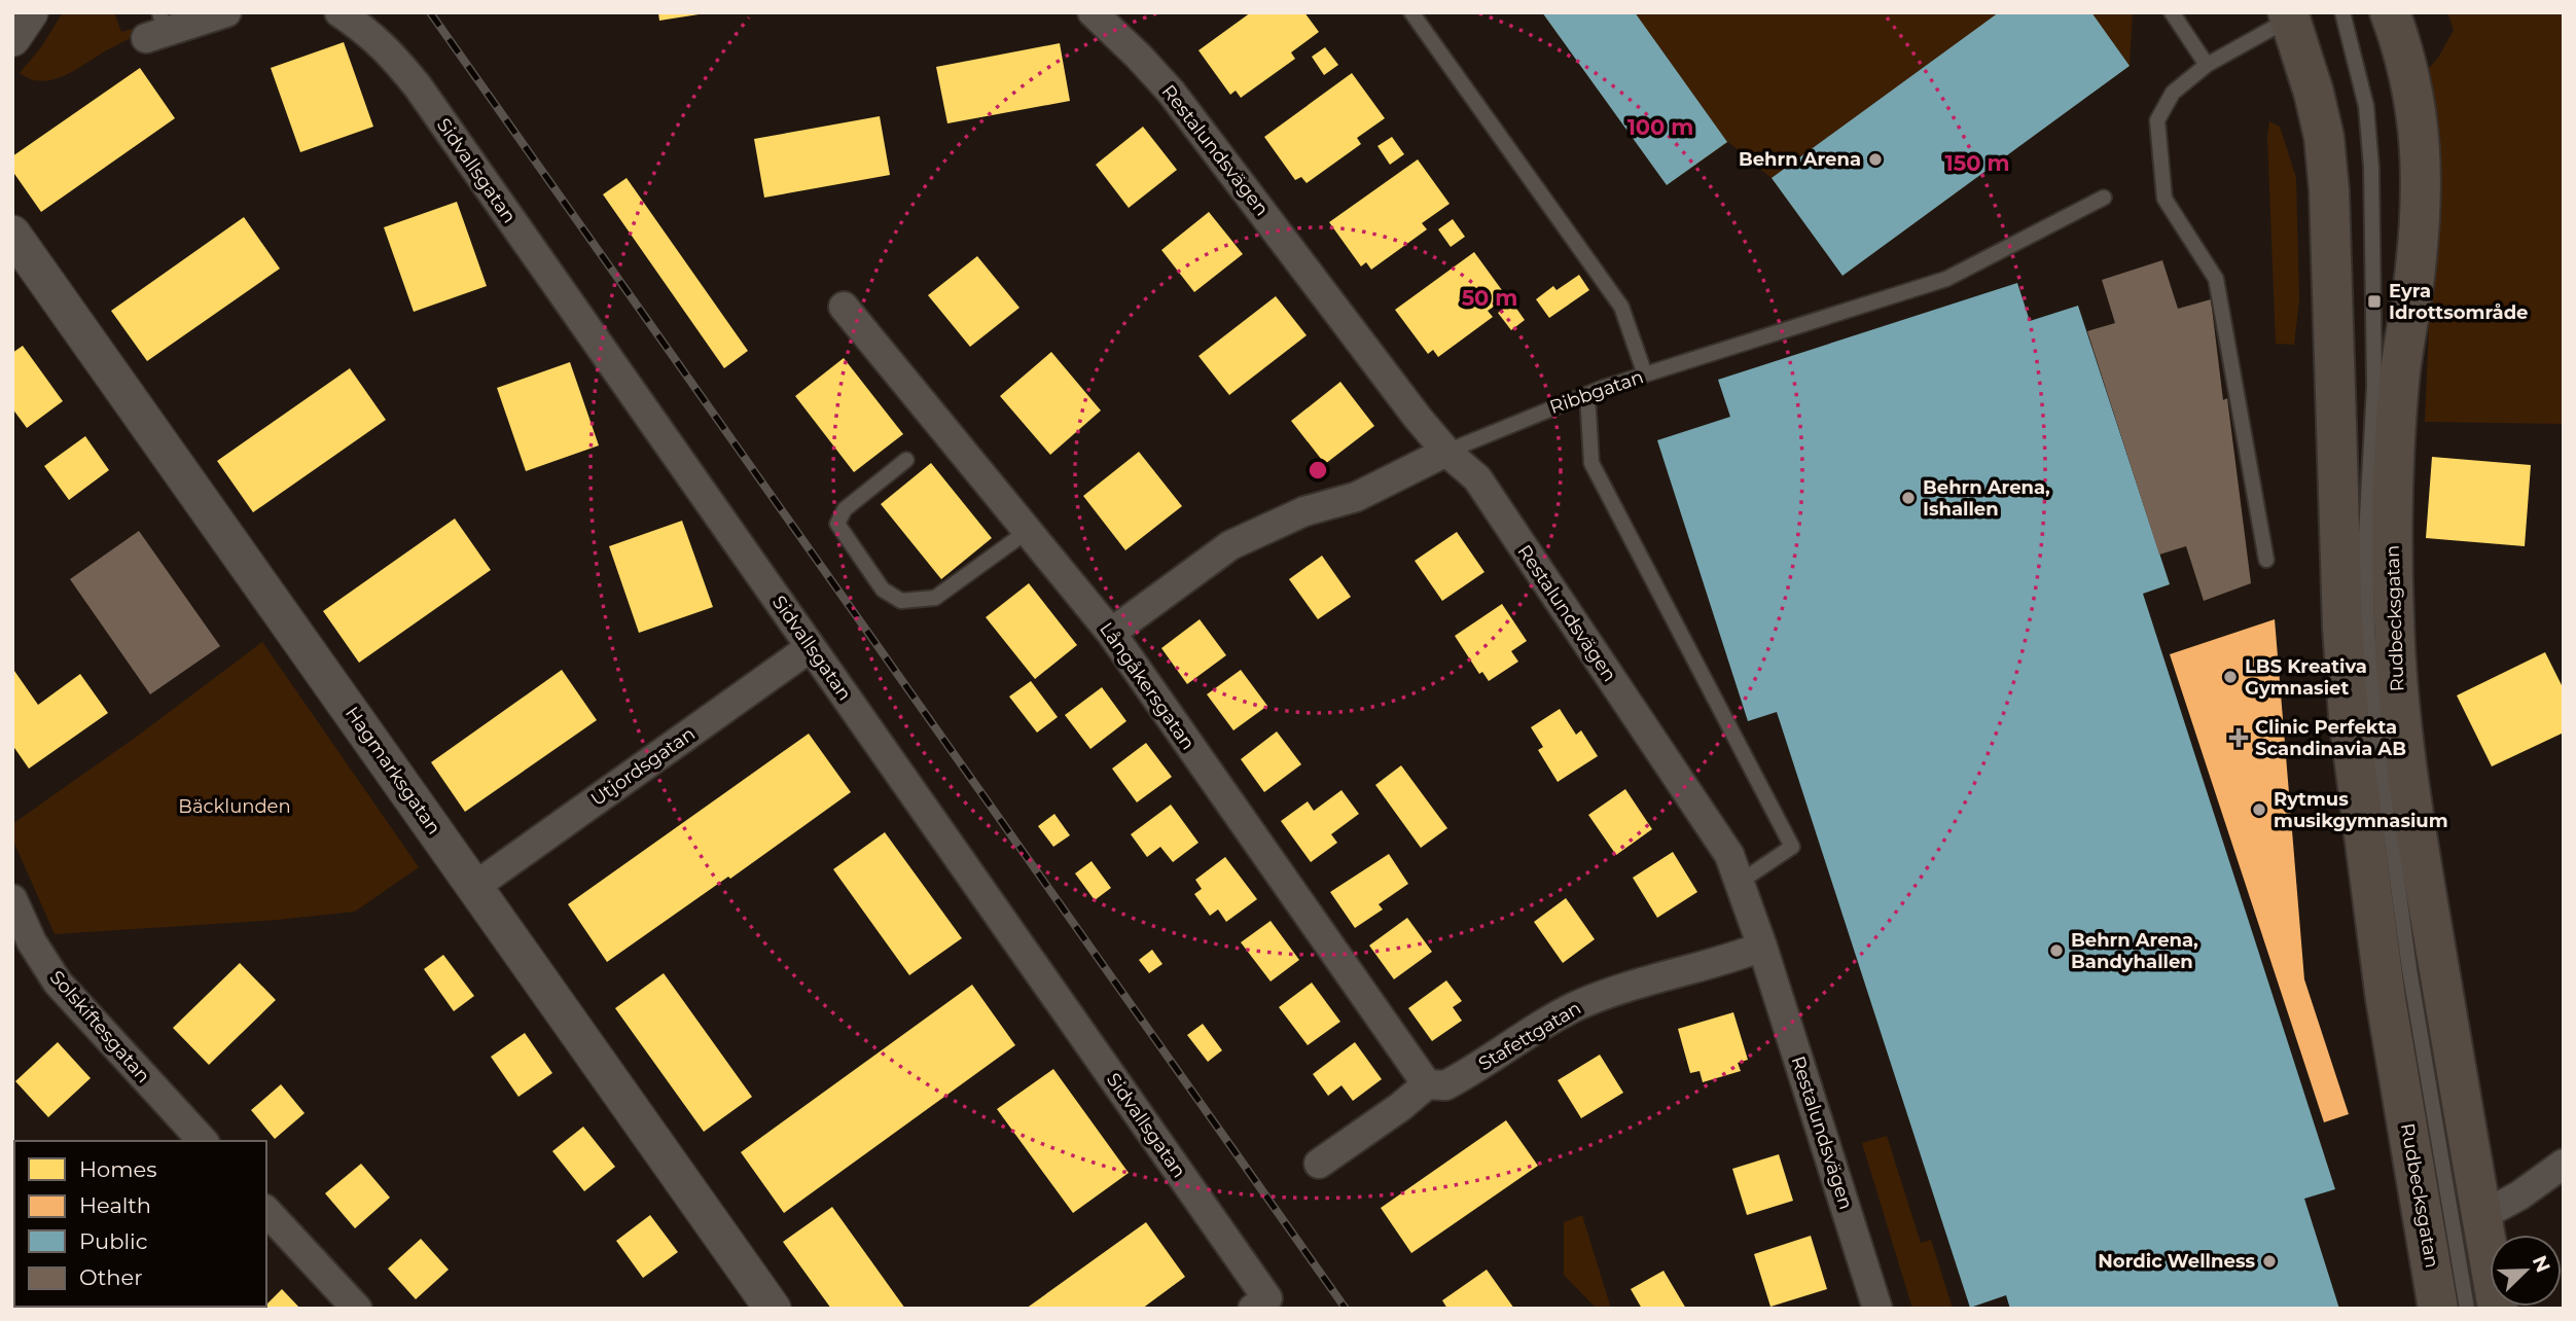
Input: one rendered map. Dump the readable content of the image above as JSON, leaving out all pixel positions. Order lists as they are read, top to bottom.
{
  "streets": {
    "main road": ["Rudbecksgatan"],
    "street": [
      "Restalundsvägen",
      "Sidvallsgatan",
      "Ribbgatan",
      "Långåkersgatan",
      "Utjordsgatan",
      "Hagmarksgatan",
      "Solskiftesgatan",
      "Stafettgatan"
    ]
  },
  "crossings": [
    ["Restalundsvägen", "Ribbgatan"],
    ["Restalundsvägen", "Stafettgatan"],
    ["Sidvallsgatan", "Utjordsgatan"],
    ["Ribbgatan", "Långåkersgatan"],
    ["Långåkersgatan", "Stafettgatan"],
    ["Utjordsgatan", "Hagmarksgatan"]
  ],
  "parks": ["Bäcklunden"],
  "places": {
    "other": [
      "Behrn Arena",
      "Behrn Arena, Ishallen",
      "LBS Kreativa Gymnasiet",
      "Rytmus musikgymnasium",
      "Behrn Arena, Bandyhallen",
      "Nordic Wellness"
    ],
    "transit": ["Eyra Idrottsområde"],
    "health": ["Clinic Perfekta Scandinavia AB"]
  },
  "legend": [
    "Homes",
    "Health",
    "Public",
    "Other"
  ],
  "north": "top right",
  "rings": ["100 m", "150 m", "50 m"]
}
